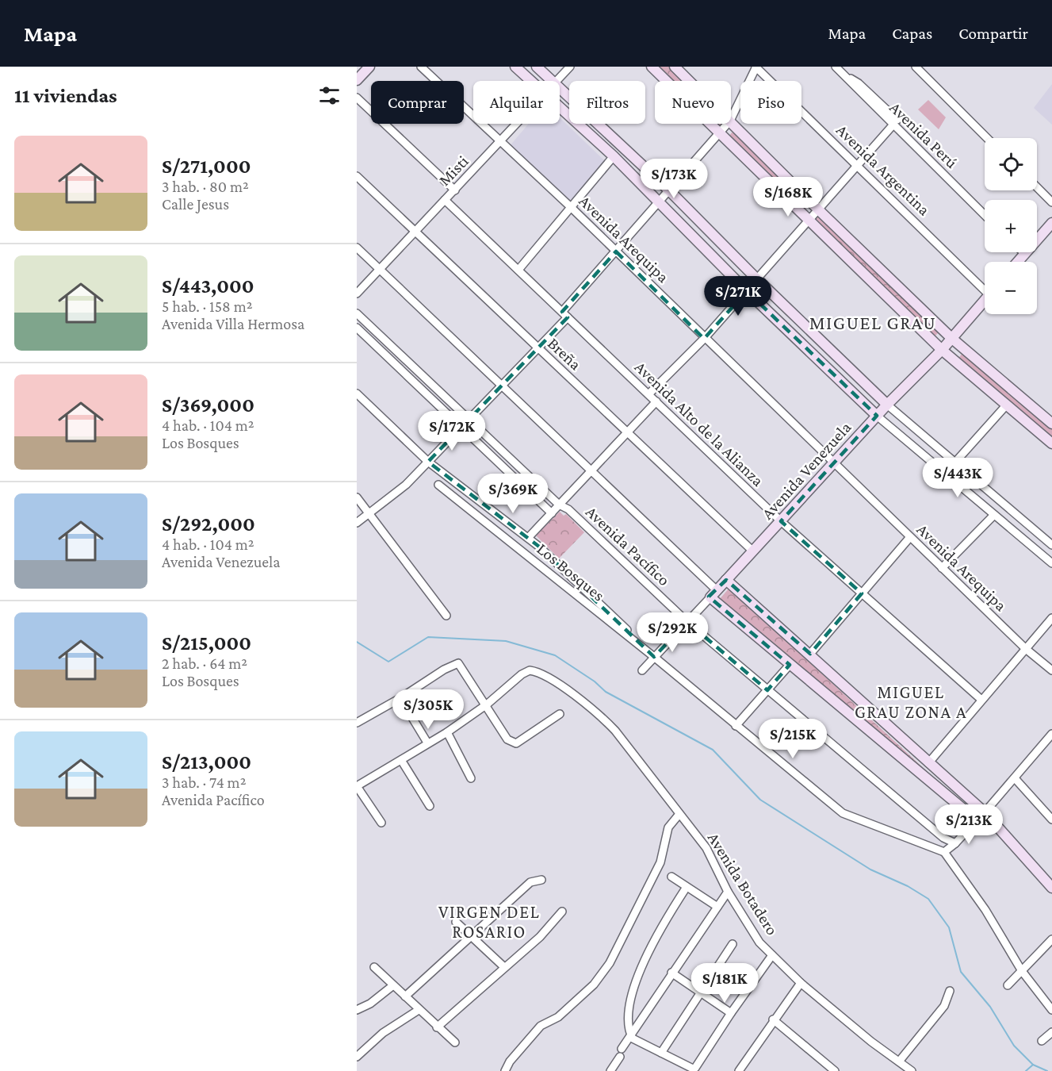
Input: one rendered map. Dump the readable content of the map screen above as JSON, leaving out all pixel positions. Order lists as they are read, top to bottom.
{
  "streets": {
    "street": [
      "Avenida Perú",
      "Avenida Argentina",
      "Misti",
      "Avenida Arequipa",
      "Breña",
      "Avenida Alto de la Alianza",
      "Avenida Venezuela",
      "Avenida Pacífico",
      "Los Bosques",
      "Avenida Botadero"
    ]
  },
  "crossings": [
    ["Misti", "Avenida Arequipa"],
    ["Misti", "Breña"],
    ["Misti", "Avenida Alto de la Alianza"],
    ["Avenida Arequipa", "Avenida Venezuela"],
    ["Breña", "Avenida Venezuela"],
    ["Avenida Alto de la Alianza", "Avenida Venezuela"],
    ["Avenida Venezuela", "Avenida Pacífico"],
    ["Avenida Venezuela", "Los Bosques"]
  ],
  "districts": ["MIGUEL GRAU", "MIGUEL GRAU ZONA A", "VIRGEN DEL ROSARIO"],
  "page": {
    "header": "Mapa",
    "nav": ["Mapa", "Capas", "Compartir"],
    "heading": "11 viviendas",
    "chip": [
      "Comprar",
      "Alquilar",
      "Filtros",
      "Nuevo",
      "Piso"
    ],
    "list": [
      {
        "name": "S/271,000",
        "note": "3 hab. · 80 m² · Calle Jesus"
      },
      {
        "name": "S/443,000",
        "note": "5 hab. · 158 m² · Avenida Villa Hermosa"
      },
      {
        "name": "S/369,000",
        "note": "4 hab. · 104 m² · Los Bosques"
      },
      {
        "name": "S/292,000",
        "note": "4 hab. · 104 m² · Avenida Venezuela"
      },
      {
        "name": "S/215,000",
        "note": "2 hab. · 64 m² · Los Bosques"
      },
      {
        "name": "S/213,000",
        "note": "3 hab. · 74 m² · Avenida Pacífico"
      }
    ],
    "map_buttons": ["+", "−"],
    "price": [
      "S/173K",
      "S/168K",
      "S/271K",
      "S/172K",
      "S/443K",
      "S/369K",
      "S/292K",
      "S/305K",
      "S/215K",
      "S/213K",
      "S/181K"
    ]
  }
}
